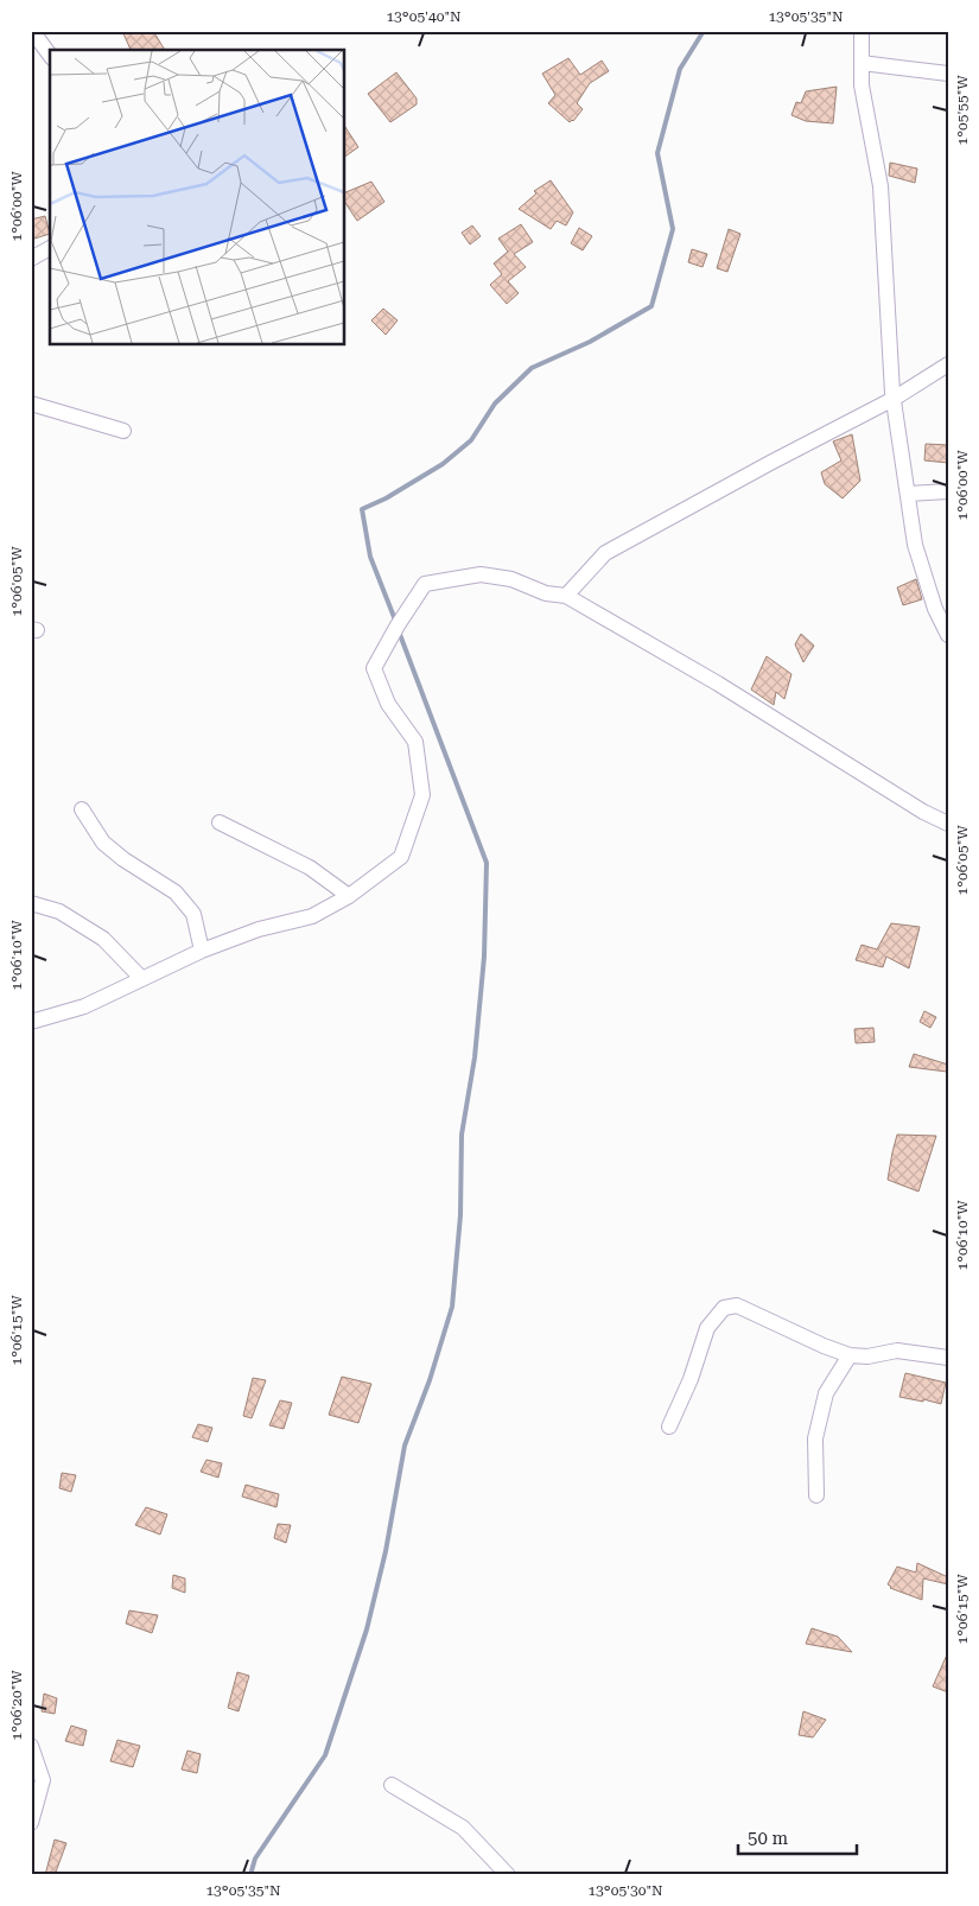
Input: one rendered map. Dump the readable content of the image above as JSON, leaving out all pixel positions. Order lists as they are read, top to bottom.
{
  "scale_bar": "50 m",
  "coordinates": [
    "13°05'40\"N",
    "13°05'35\"N",
    "1°05'55\"W",
    "1°06'00\"W",
    "1°06'05\"W",
    "1°06'10\"W",
    "1°06'15\"W",
    "1°06'20\"W",
    "13°05'30\"N"
  ]
}
